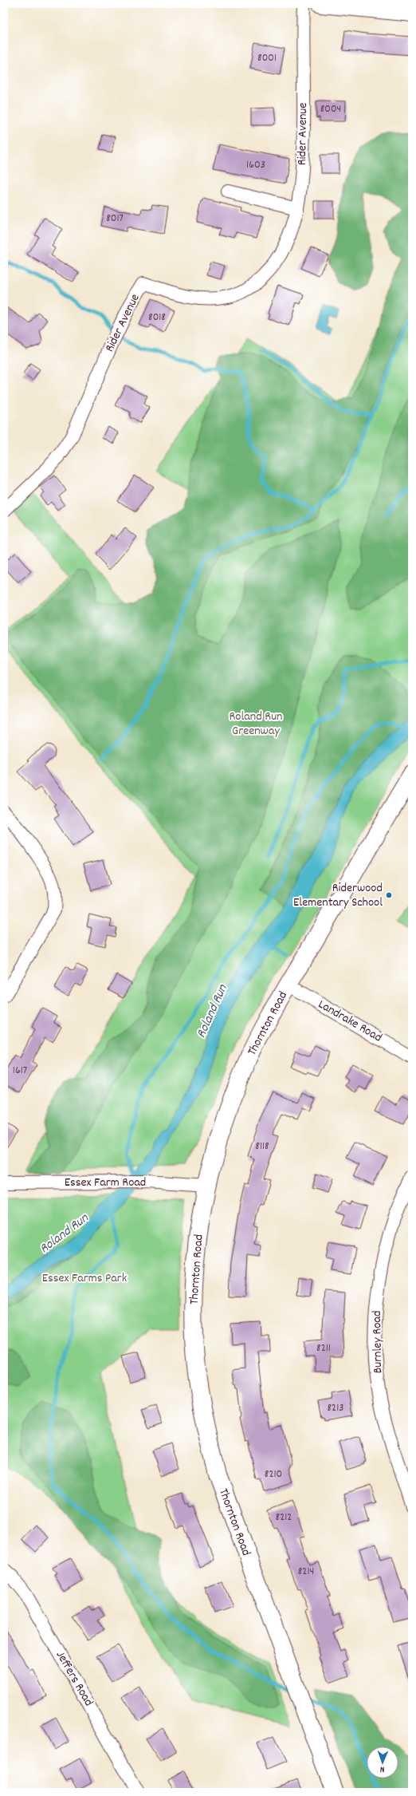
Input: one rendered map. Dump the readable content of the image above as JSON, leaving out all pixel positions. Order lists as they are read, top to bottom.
{
  "streets": {
    "street": [
      "Rider Avenue",
      "Landrake Road",
      "Thornton Road",
      "Essex Farm Road",
      "Burnley Road",
      "Jeffers Road"
    ]
  },
  "crossings": [
    ["Landrake Road", "Thornton Road"],
    ["Thornton Road", "Essex Farm Road"]
  ],
  "water": ["Roland Run"],
  "parks": ["Roland Run Greenway", "Essex Farms Park"],
  "places": ["Riderwood Elementary School"],
  "house_numbers": [
    "8001",
    "8004",
    "1603",
    "8017",
    "8018",
    "1617",
    "8118",
    "8211",
    "8213",
    "8210",
    "8212",
    "8214"
  ],
  "north": "bottom"
}
